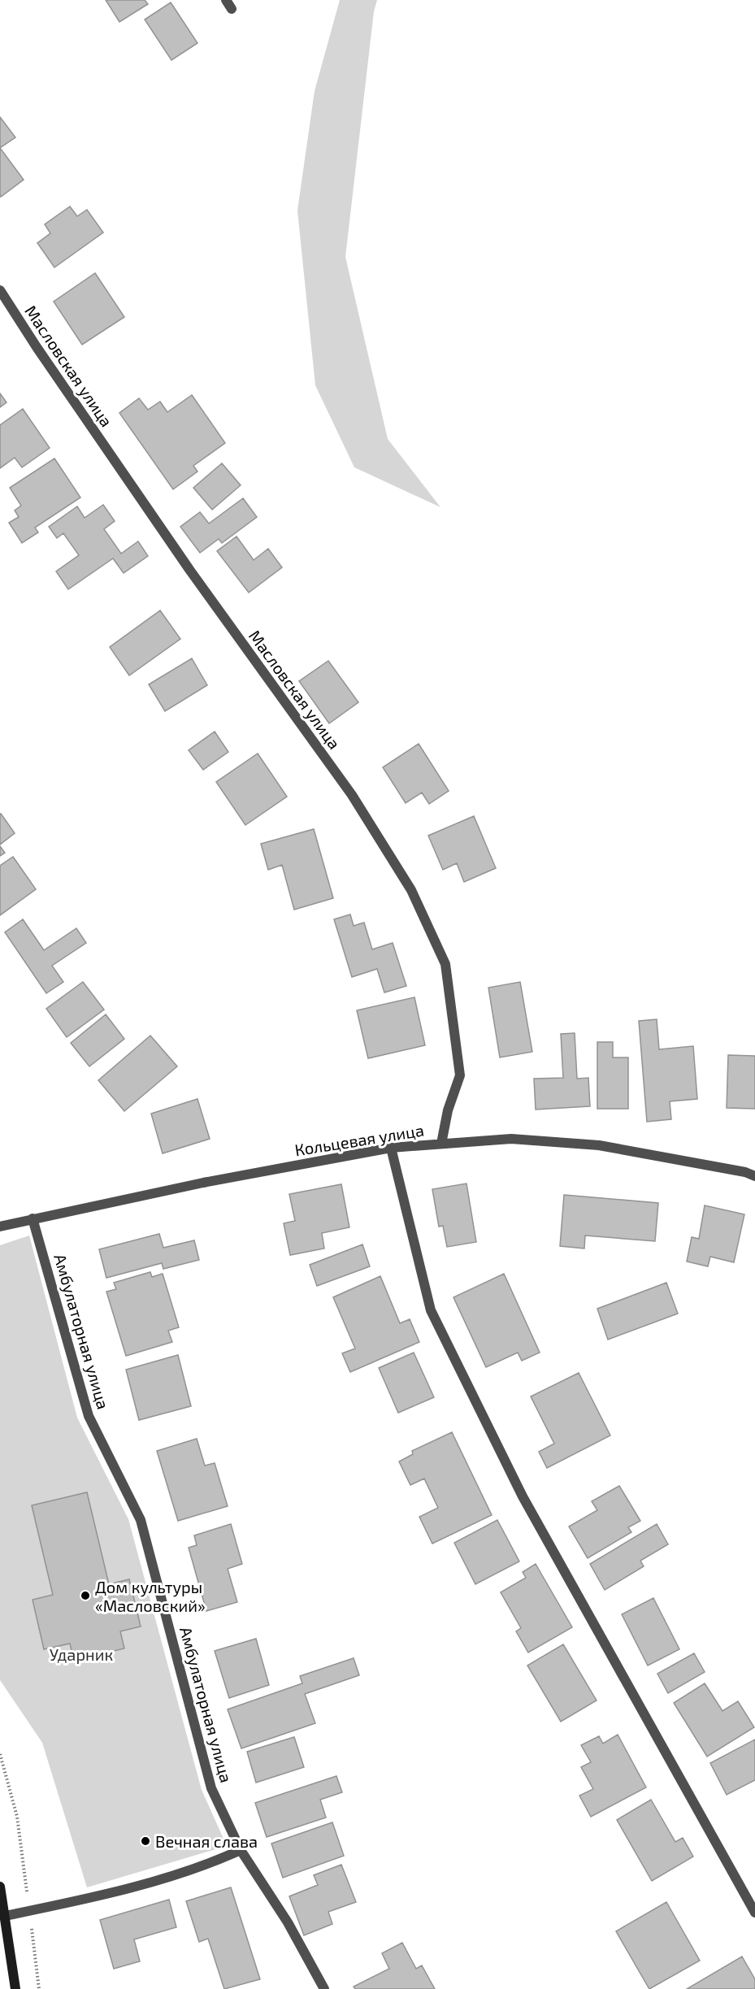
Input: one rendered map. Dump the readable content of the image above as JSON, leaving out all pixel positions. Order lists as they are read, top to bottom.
{
  "streets": {
    "street": ["Масловская улица", "Кольцевая улица", "Амбулаторная улица"]
  },
  "crossings": [
    ["Масловская улица", "Кольцевая улица"],
    ["Кольцевая улица", "Амбулаторная улица"]
  ],
  "parks": ["Ударник"],
  "places": ["Дом культуры «Масловский»", "Вечная слава"]
}
